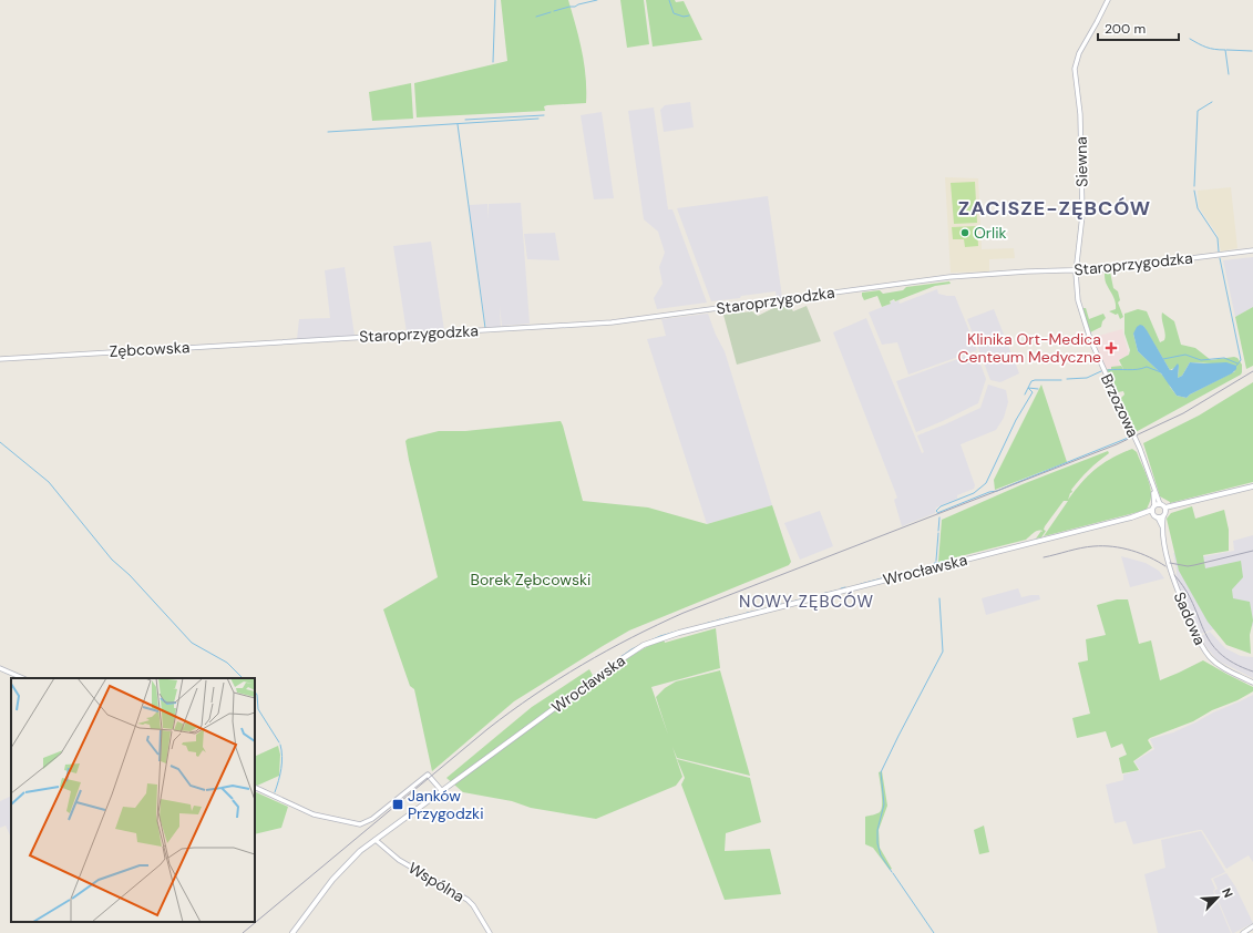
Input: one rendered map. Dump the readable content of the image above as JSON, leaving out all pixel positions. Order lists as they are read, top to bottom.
{
  "streets": {
    "main road": ["Wrocławska"],
    "street": [
      "Siewna",
      "Staroprzygodzka",
      "Zębcowska",
      "Brzozowa",
      "Sadowa",
      "Wspólna"
    ]
  },
  "crossings": [
    ["Siewna", "Staroprzygodzka"],
    ["Siewna", "Brzozowa"],
    ["Staroprzygodzka", "Zębcowska"],
    ["Staroprzygodzka", "Brzozowa"],
    ["Brzozowa", "Wrocławska"],
    ["Brzozowa", "Sadowa"],
    ["Wrocławska", "Sadowa"],
    ["Wrocławska", "Wspólna"]
  ],
  "districts": ["ZACISZE-ZĘBCÓW", "NOWY ZĘBCÓW"],
  "parks": ["Borek Zębcowski"],
  "places": {
    "other": ["Orlik"],
    "health": ["Klinika Ort-Medica Centeum Medyczne"],
    "transit": ["Janków Przygodzki"]
  },
  "scale_bar": "200 m",
  "north": "top right"
}
